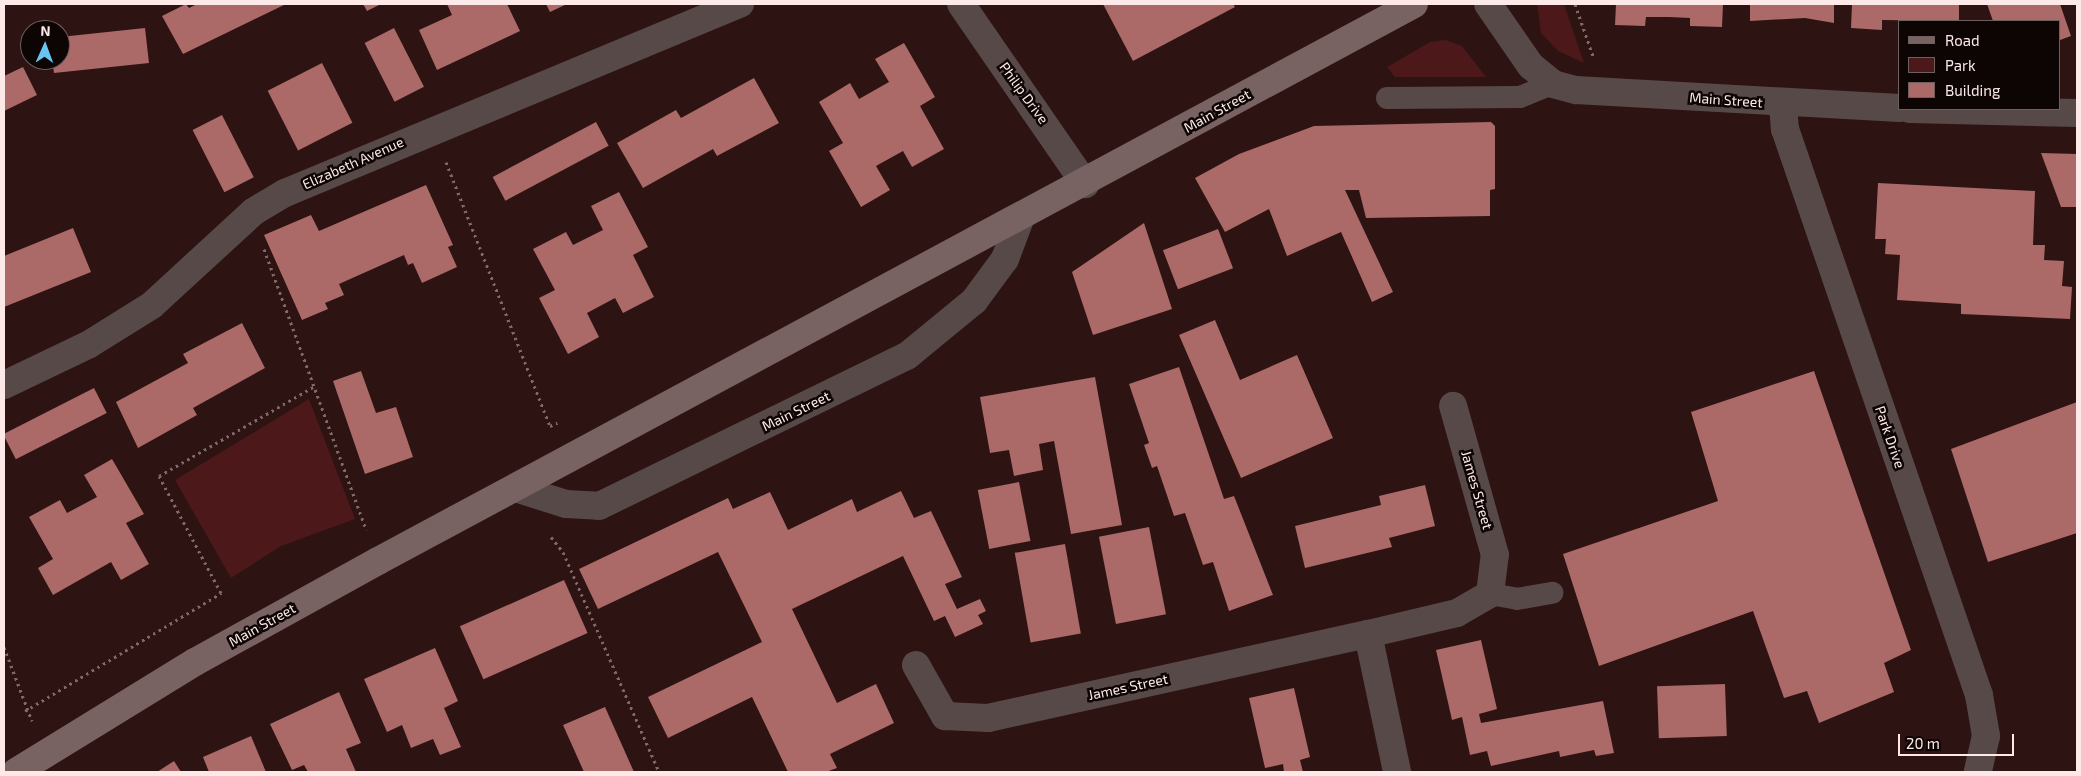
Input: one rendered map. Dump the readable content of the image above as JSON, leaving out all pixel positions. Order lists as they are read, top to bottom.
{
  "streets": {
    "main road": ["Main Street"],
    "street": [
      "Philip Drive",
      "Elizabeth Avenue",
      "Park Drive",
      "James Street"
    ]
  },
  "crossings": [
    ["Philip Drive", "Main Street"],
    ["Main Street", "Park Drive"]
  ],
  "legend": ["Road", "Park", "Building"],
  "scale_bar": "20 m",
  "north": "top"
}
